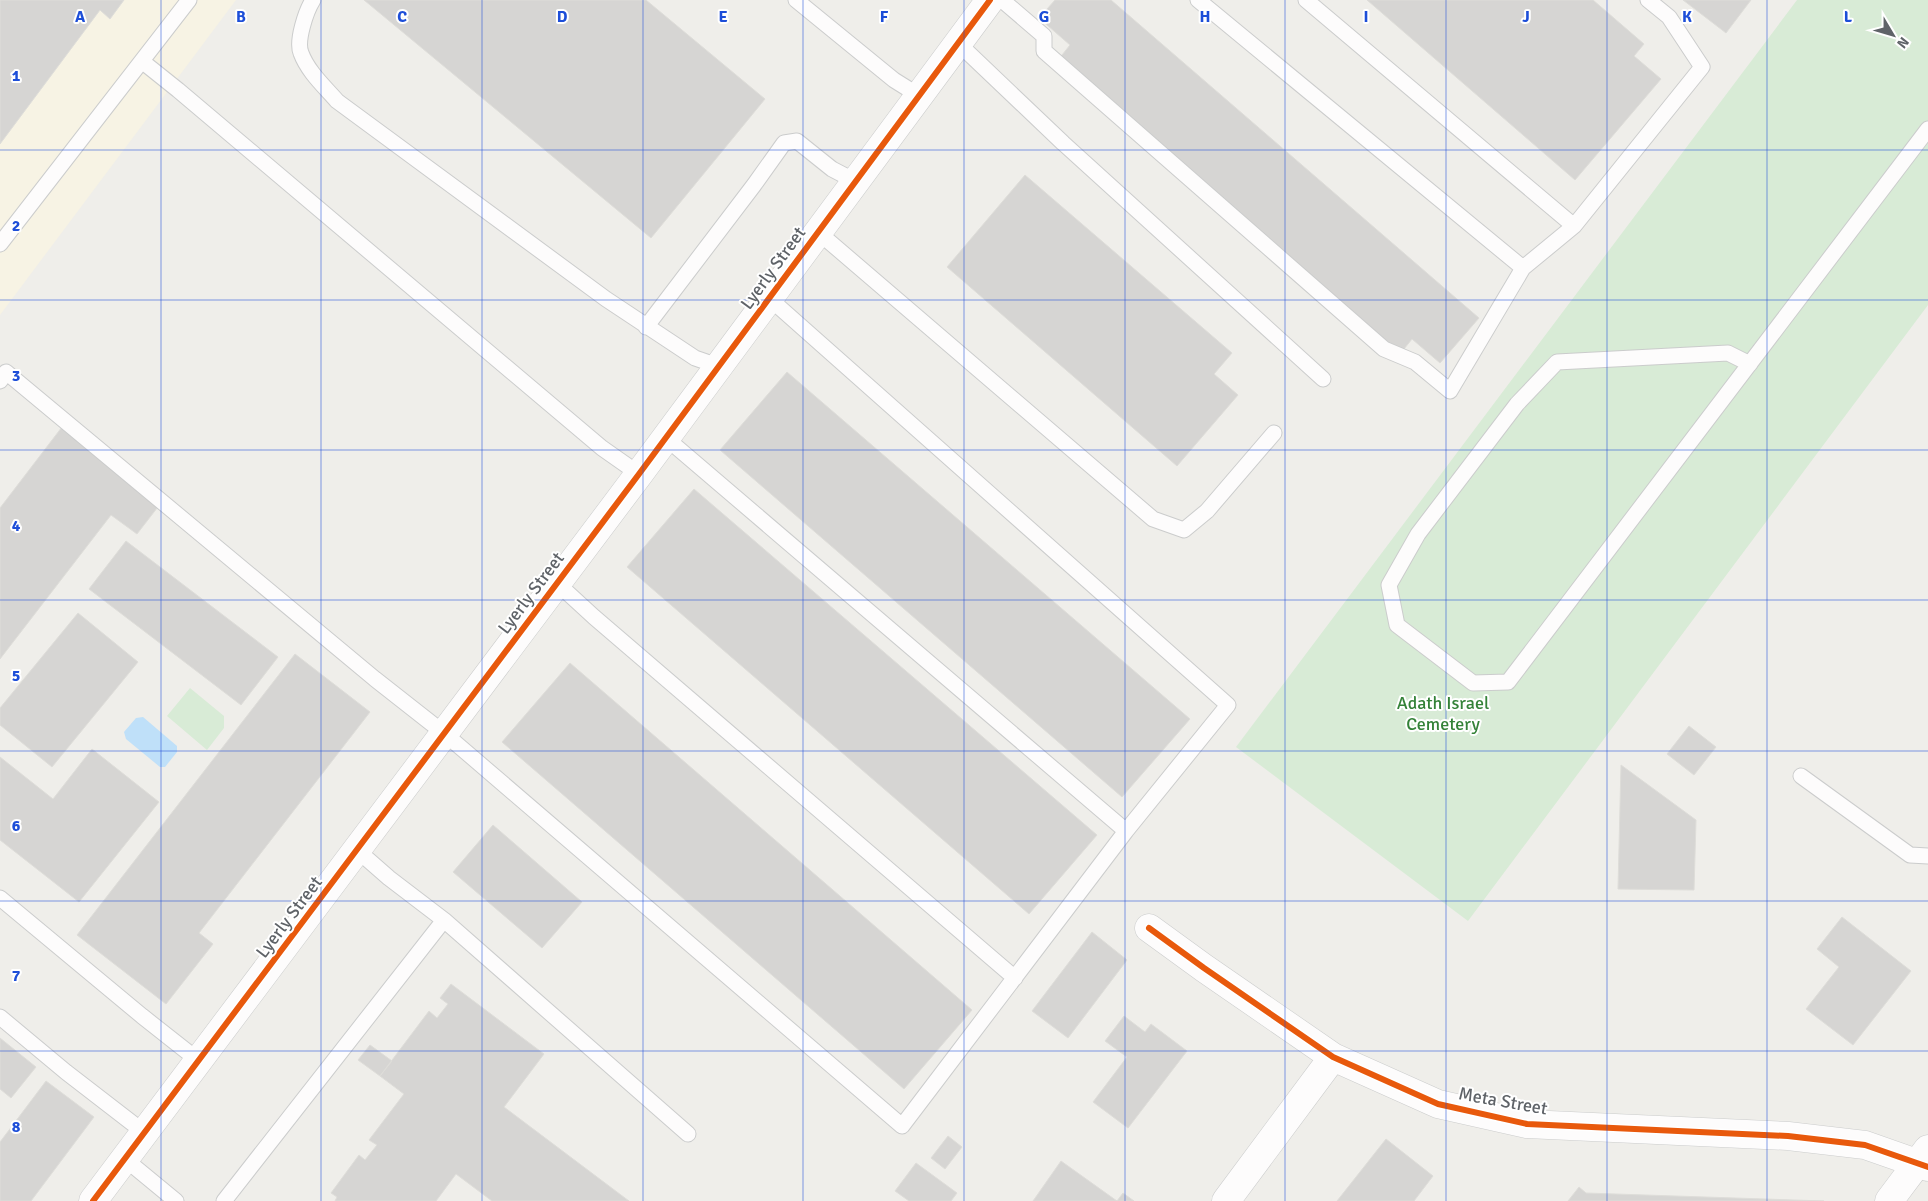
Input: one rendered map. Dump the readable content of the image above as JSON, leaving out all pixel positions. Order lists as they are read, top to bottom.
{
  "streets": {
    "street": ["Lyerly Street", "Meta Street"]
  },
  "parks": ["Adath Israel Cemetery"],
  "north": "bottom right",
  "grid": {
    "columns": [
      "A",
      "B",
      "C",
      "D",
      "E",
      "F",
      "G",
      "H",
      "I",
      "J",
      "K",
      "L"
    ],
    "rows": [
      "1",
      "2",
      "3",
      "4",
      "5",
      "6",
      "7",
      "8"
    ]
  }
}
